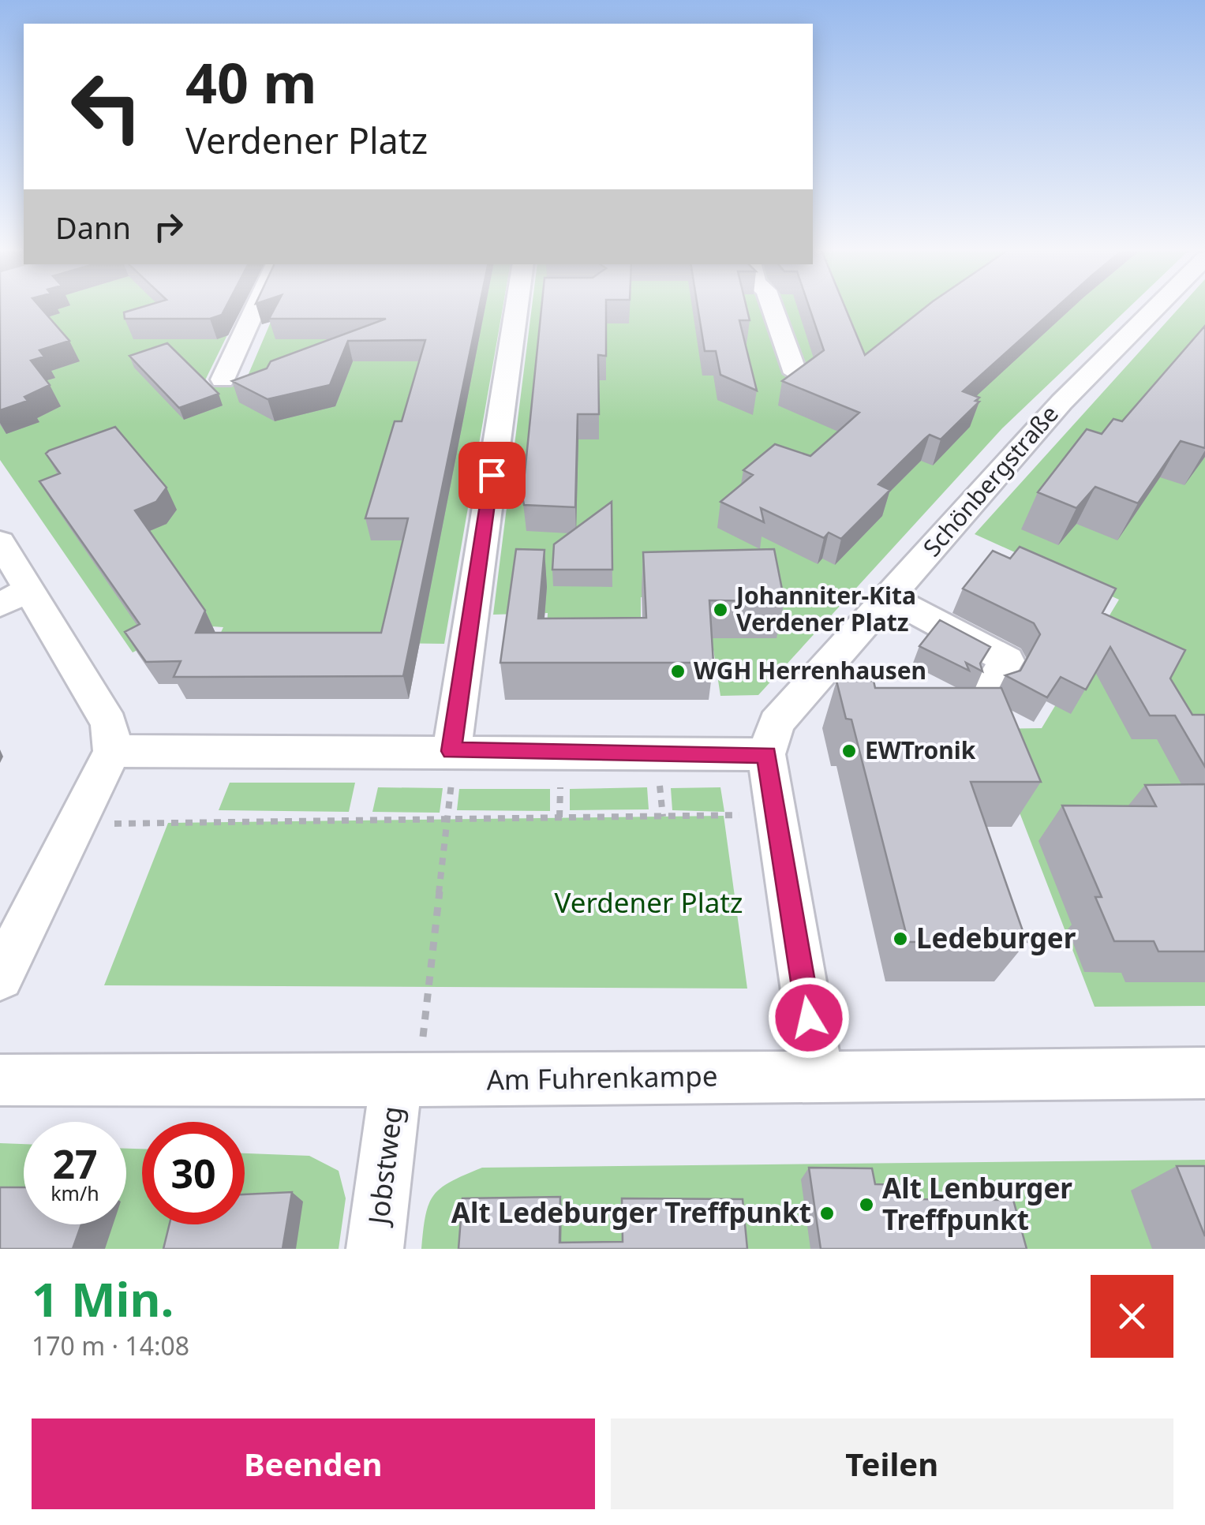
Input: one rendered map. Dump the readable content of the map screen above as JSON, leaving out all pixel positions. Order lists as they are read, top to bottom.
{
  "streets": {
    "street": ["Schönbergstraße", "Am Fuhrenkampe", "Jobstweg"]
  },
  "crossings": [
    ["Am Fuhrenkampe", "Jobstweg"]
  ],
  "parks": ["Verdener Platz"],
  "places": [
    "Johanniter-Kita Verdener Platz",
    "WGH Herrenhausen",
    "EWTronik",
    "Ledeburger",
    "Alt Lenburger Treffpunkt",
    "Alt Ledeburger Treffpunkt"
  ],
  "page": {
    "turn": ["40 m", "Verdener Platz"],
    "then": "Dann",
    "speed": "27 km/h",
    "limit": "30",
    "heading": ["1 Min.", "170 m · 14:08"],
    "buttons": ["Beenden", "Teilen"]
  }
}
